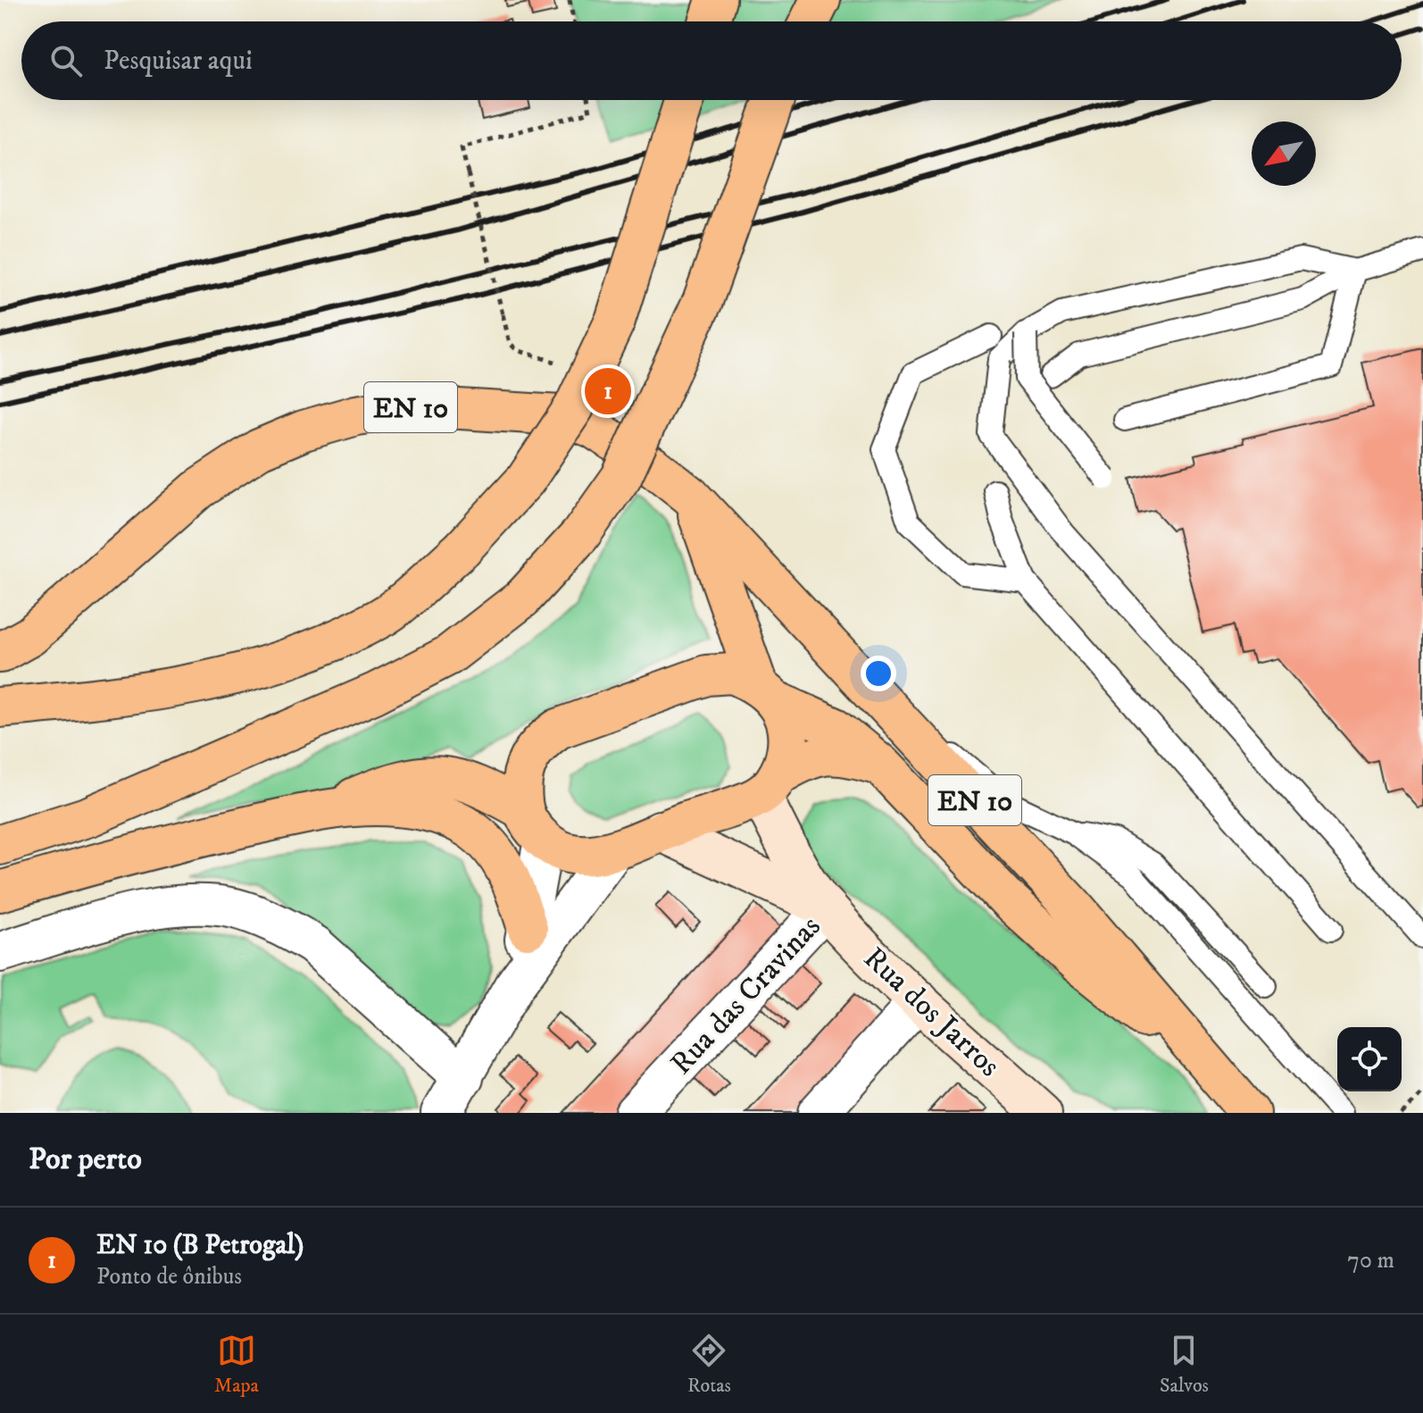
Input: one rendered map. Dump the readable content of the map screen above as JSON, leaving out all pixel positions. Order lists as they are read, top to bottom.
{
  "streets": {
    "main road": ["EN 10"],
    "street": ["Rua das Cravinas", "Rua dos Jarros"]
  },
  "crossings": [
    ["EN 10", "Rua dos Jarros"],
    ["Rua das Cravinas", "Rua dos Jarros"]
  ],
  "north": "bottom left",
  "page": {
    "search": "Pesquisar aqui",
    "pins": "1",
    "heading": "Por perto",
    "list": [
      {
        "mark": "1",
        "name": "EN 10 (B Petrogal)",
        "note": "Ponto de ônibus",
        "value": "70 m"
      }
    ],
    "nav": ["Mapa", "Rotas", "Salvos"]
  }
}
